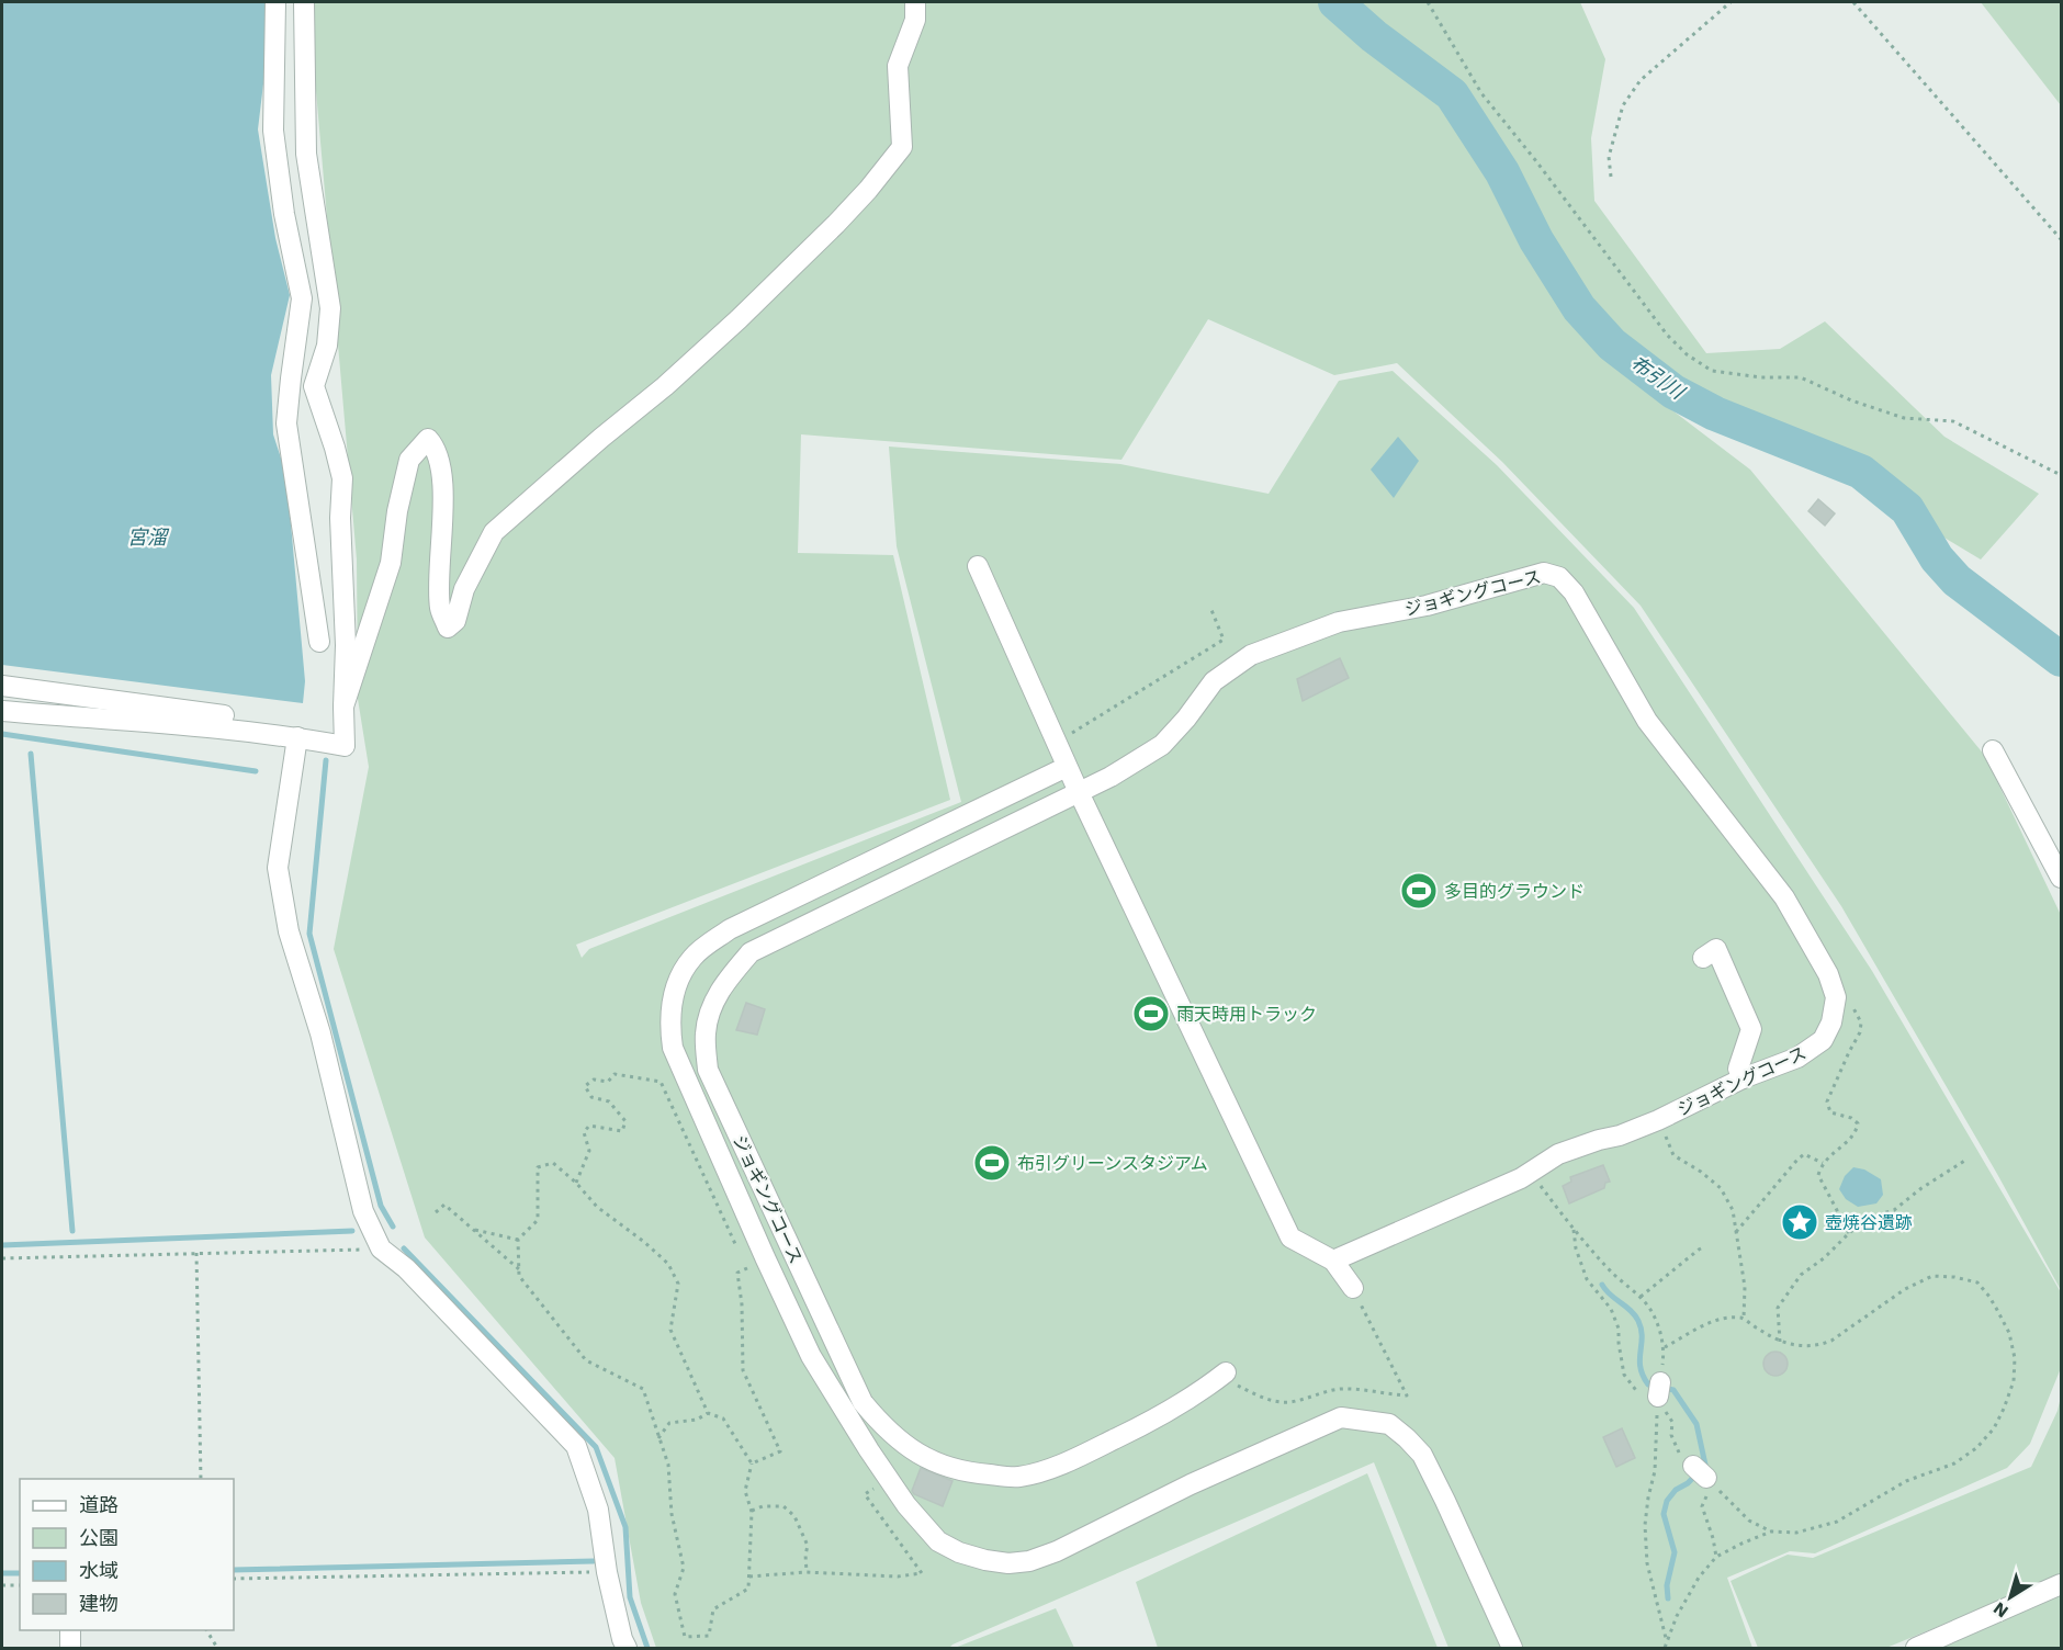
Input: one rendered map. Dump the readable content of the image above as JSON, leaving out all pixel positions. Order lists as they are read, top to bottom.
{
  "streets": {
    "street": ["ジョギングコース"]
  },
  "water": ["布引川", "宮溜"],
  "places": {
    "sports": ["多目的グラウンド", "雨天時用トラック", "布引グリーンスタジアム"],
    "place": ["壺焼谷遺跡"]
  },
  "legend": [
    "道路",
    "公園",
    "水域",
    "建物"
  ],
  "north": "bottom left"
}
